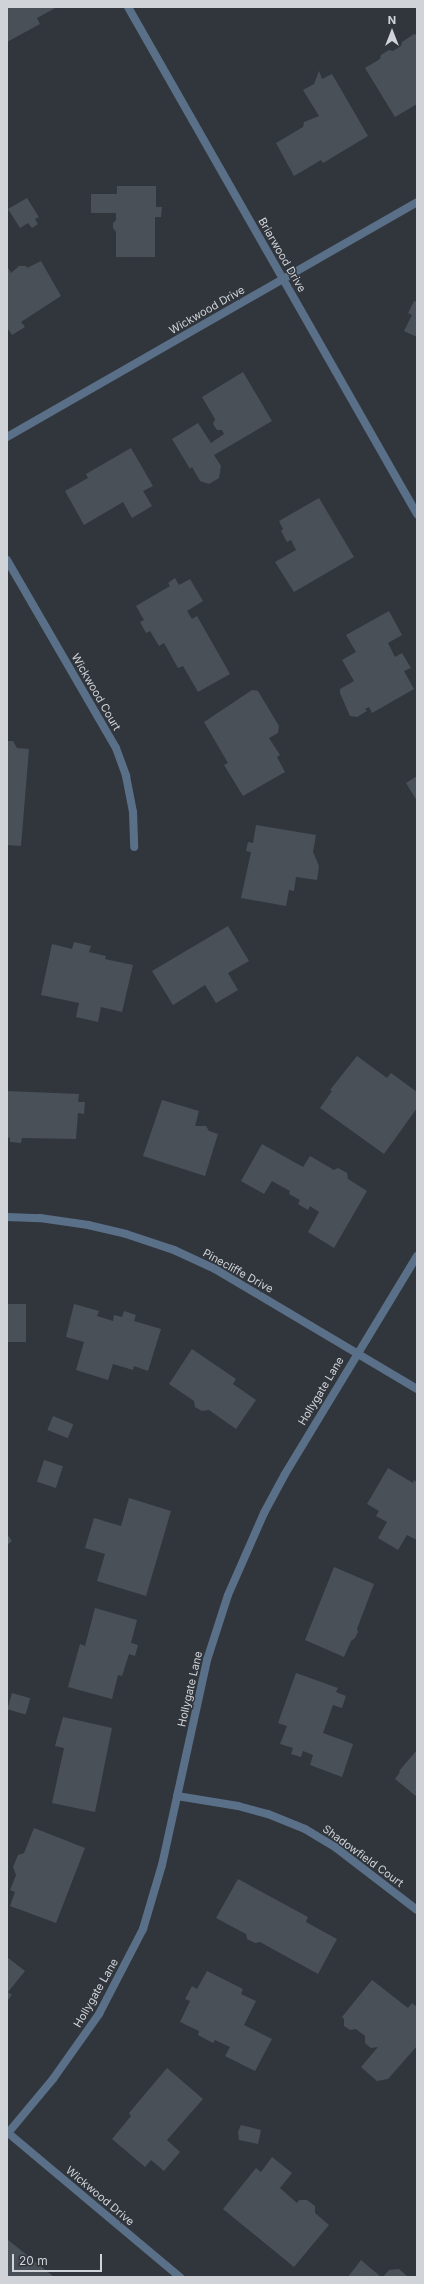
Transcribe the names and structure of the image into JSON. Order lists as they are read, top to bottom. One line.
{"streets":{"street":["Briarwood Drive","Wickwood Drive","Wickwood Court","Pinecliffe Drive","Hollygate Lane","Shadowfield Court"]},"crossings":[["Briarwood Drive","Wickwood Drive"],["Wickwood Drive","Hollygate Lane"],["Pinecliffe Drive","Hollygate Lane"],["Hollygate Lane","Shadowfield Court"]],"scale_bar":"20 m","north":"top"}
